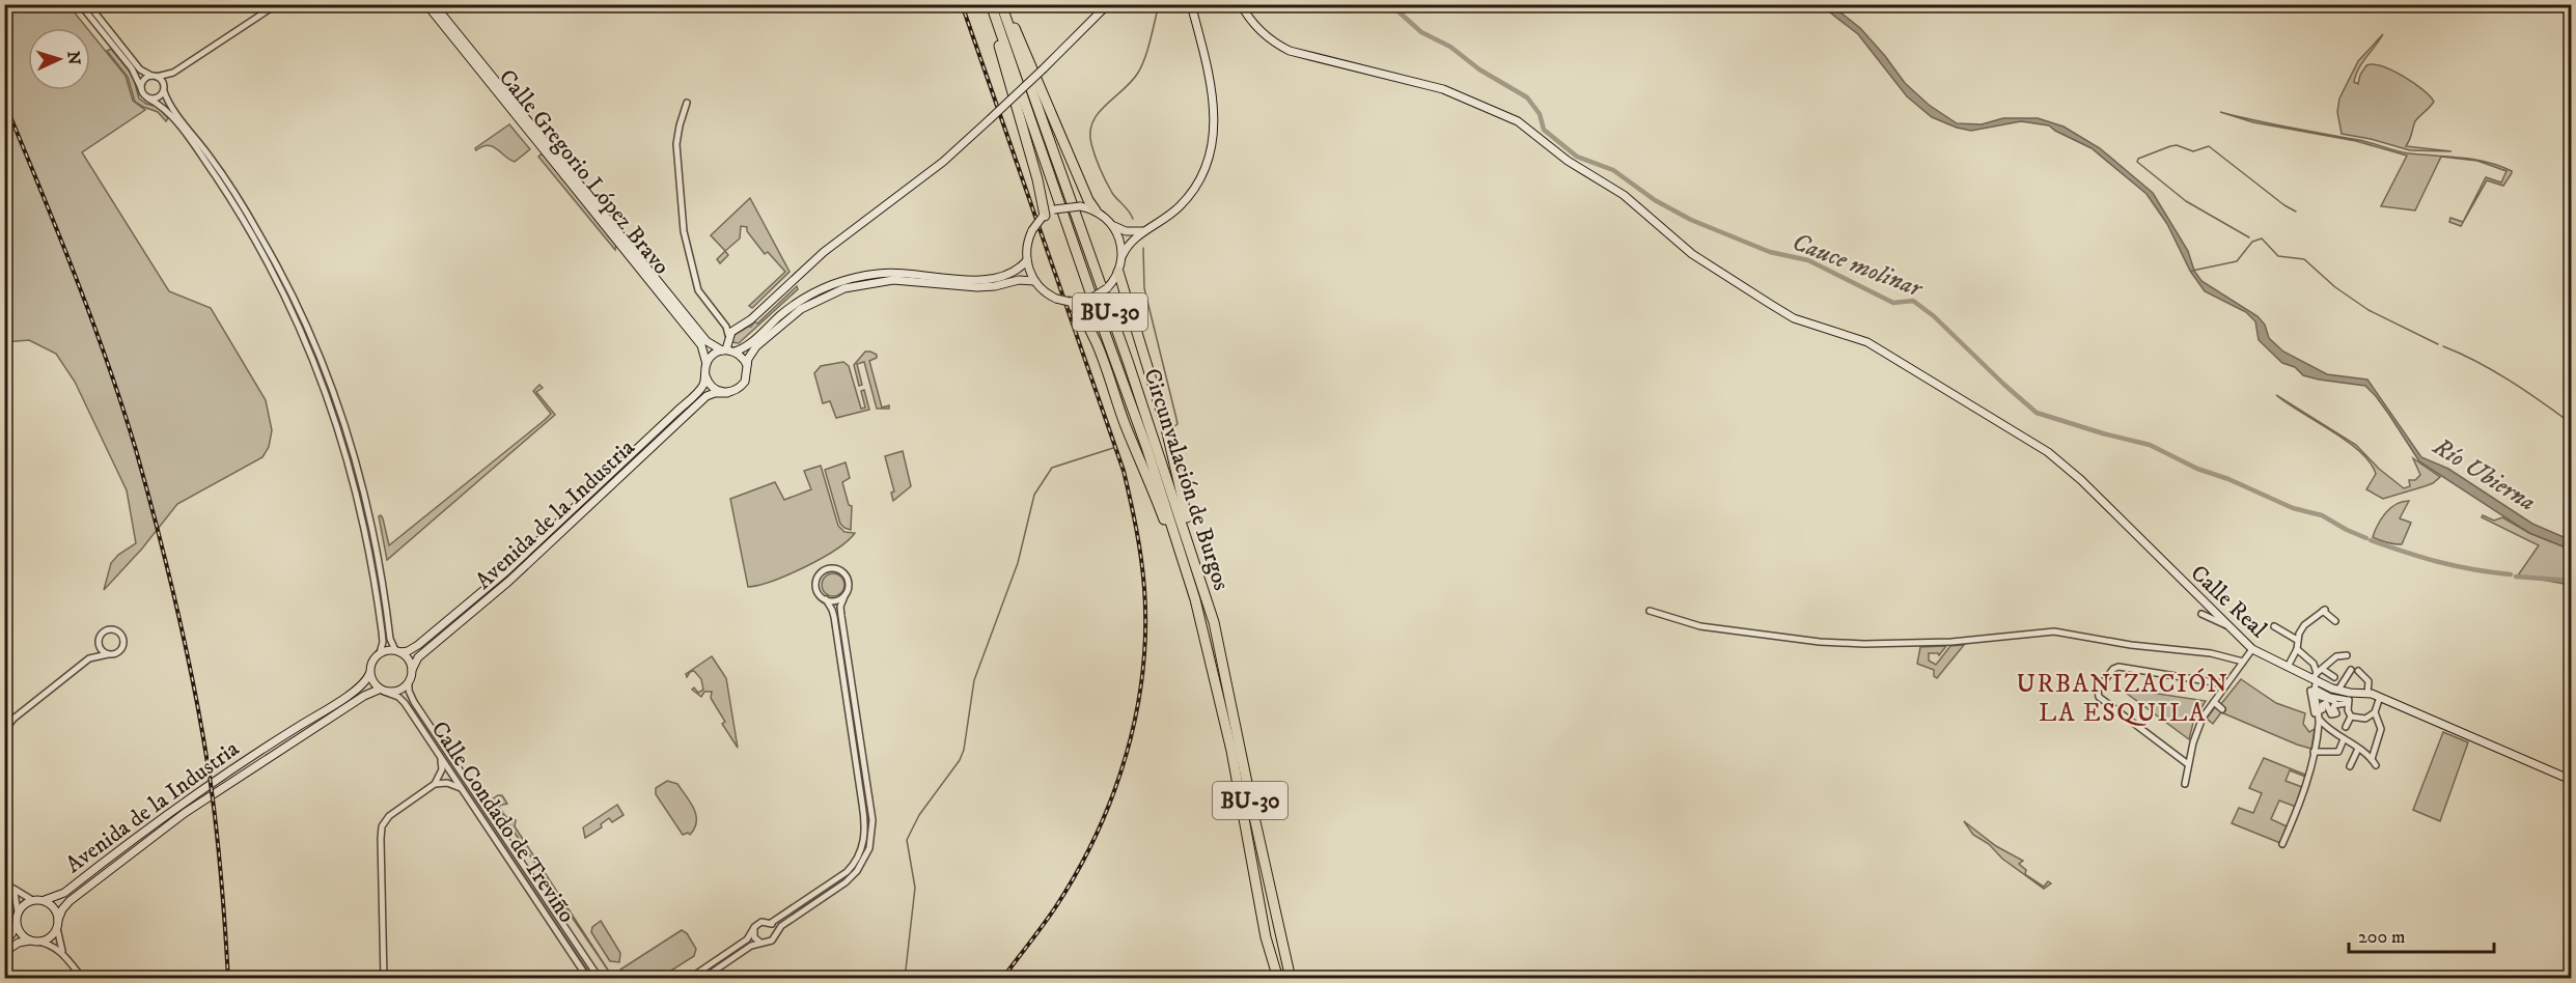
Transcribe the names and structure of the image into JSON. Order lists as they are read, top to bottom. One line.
{"streets":{"highway":["BU-30","Circunvalación de Burgos"],"main road":["Calle Gregorio López Bravo","Avenida de la Industria","Calle Real"],"street":["Calle Condado de Treviño"]},"crossings":[["Calle Gregorio López Bravo","Avenida de la Industria"],["Avenida de la Industria","Calle Condado de Treviño"]],"districts":["URBANIZACIÓN LA ESQUILA"],"water":["Cauce molinar","Río Ubierna"],"scale_bar":"200 m","north":"right"}
